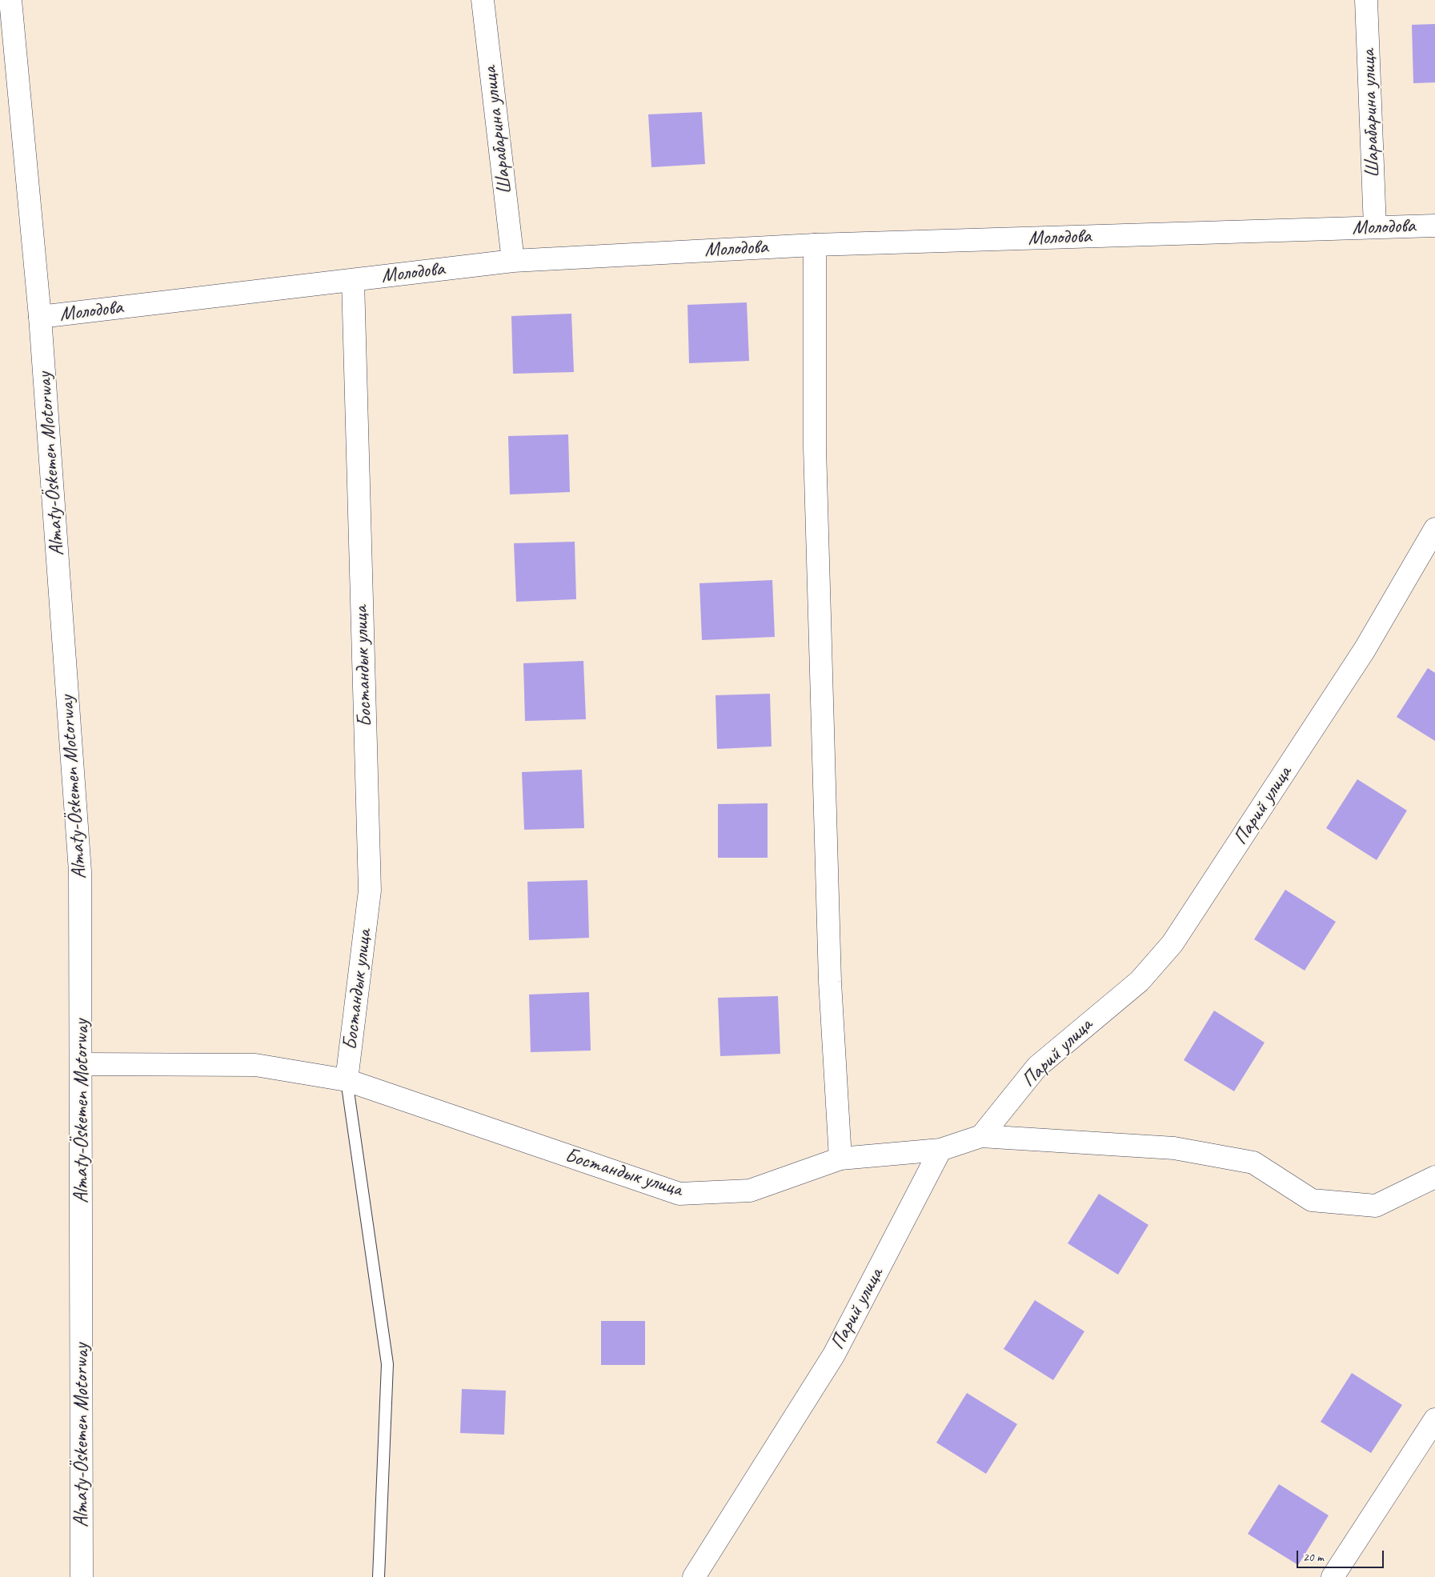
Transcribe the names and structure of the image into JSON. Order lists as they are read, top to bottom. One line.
{"streets":{"main road":["Шарабарина улица","Молодова","Almaty-Öskemen Motorway","Бостандык улица","Парий улица"]},"crossings":[["Шарабарина улица","Молодова"],["Молодова","Almaty-Öskemen Motorway"],["Молодова","Бостандык улица"],["Бостандык улица","Парий улица"]],"scale_bar":"20 m"}
